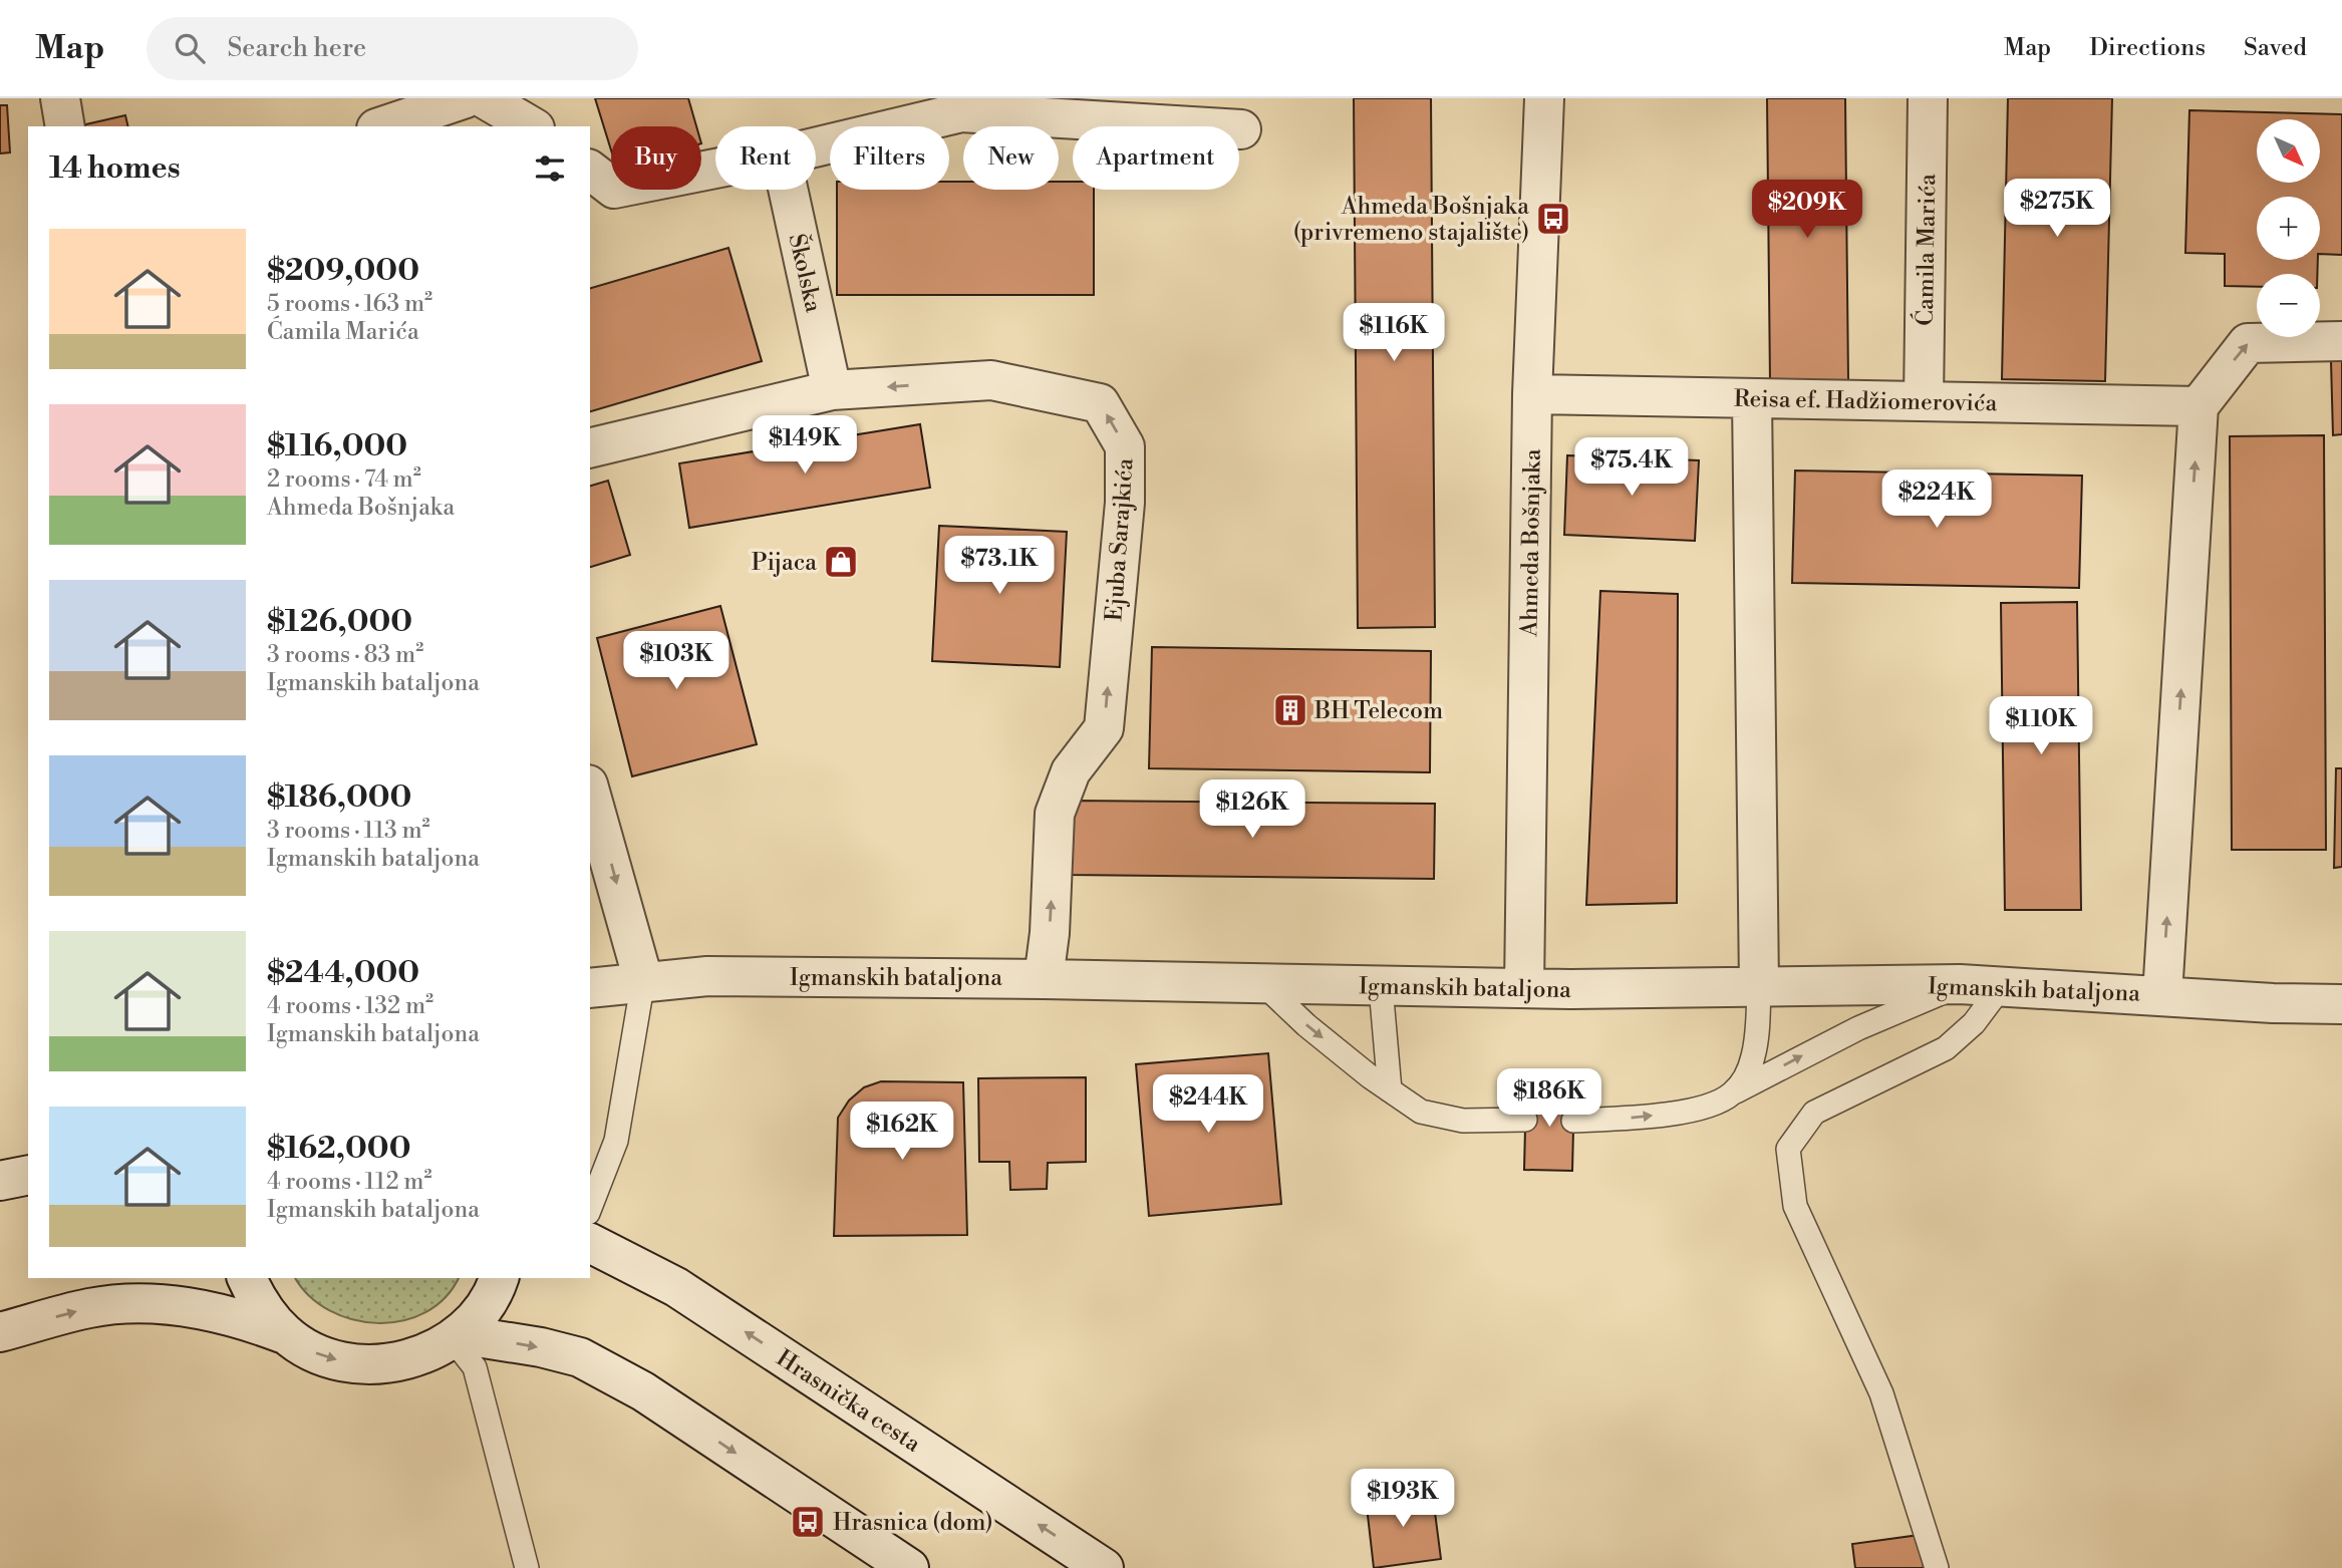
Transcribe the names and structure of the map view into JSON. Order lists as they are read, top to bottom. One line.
{"streets":{"street":["Ćamila Marića","Školska","Reisa ef. Hadžiomerovića","Ejuba Sarajkića","Ahmeda Bošnjaka","Igmanskih bataljona","Hrasnička cesta"]},"crossings":[["Ćamila Marića","Reisa ef. Hadžiomerovića"],["Školska","Ejuba Sarajkića"],["Reisa ef. Hadžiomerovića","Ahmeda Bošnjaka"],["Ejuba Sarajkića","Igmanskih bataljona"],["Ahmeda Bošnjaka","Igmanskih bataljona"]],"places":{"bus stop":["Ahmeda Bošnjaka (privremeno stajalište)","Hrasnica (dom)"],"shop":["Pijaca"],"building":["BH Telecom"]},"north":"bottom right","page":{"header":"Map","search":"Search here","nav":["Map","Directions","Saved"],"map_buttons":["+","−"],"chip":["Buy","Rent","Filters","New","Apartment"],"heading":"14 homes","price":["$275K","$209K","$116K","$149K","$75.4K","$224K","$73.1K","$103K","$110K","$126K","$186K","$244K","$162K","$193K"],"list":[{"name":"$209,000","note":"5 rooms · 163 m² · Ćamila Marića"},{"name":"$116,000","note":"2 rooms · 74 m² · Ahmeda Bošnjaka"},{"name":"$126,000","note":"3 rooms · 83 m² · Igmanskih bataljona"},{"name":"$186,000","note":"3 rooms · 113 m² · Igmanskih bataljona"},{"name":"$244,000","note":"4 rooms · 132 m² · Igmanskih bataljona"},{"name":"$162,000","note":"4 rooms · 112 m² · Igmanskih bataljona"}]}}
